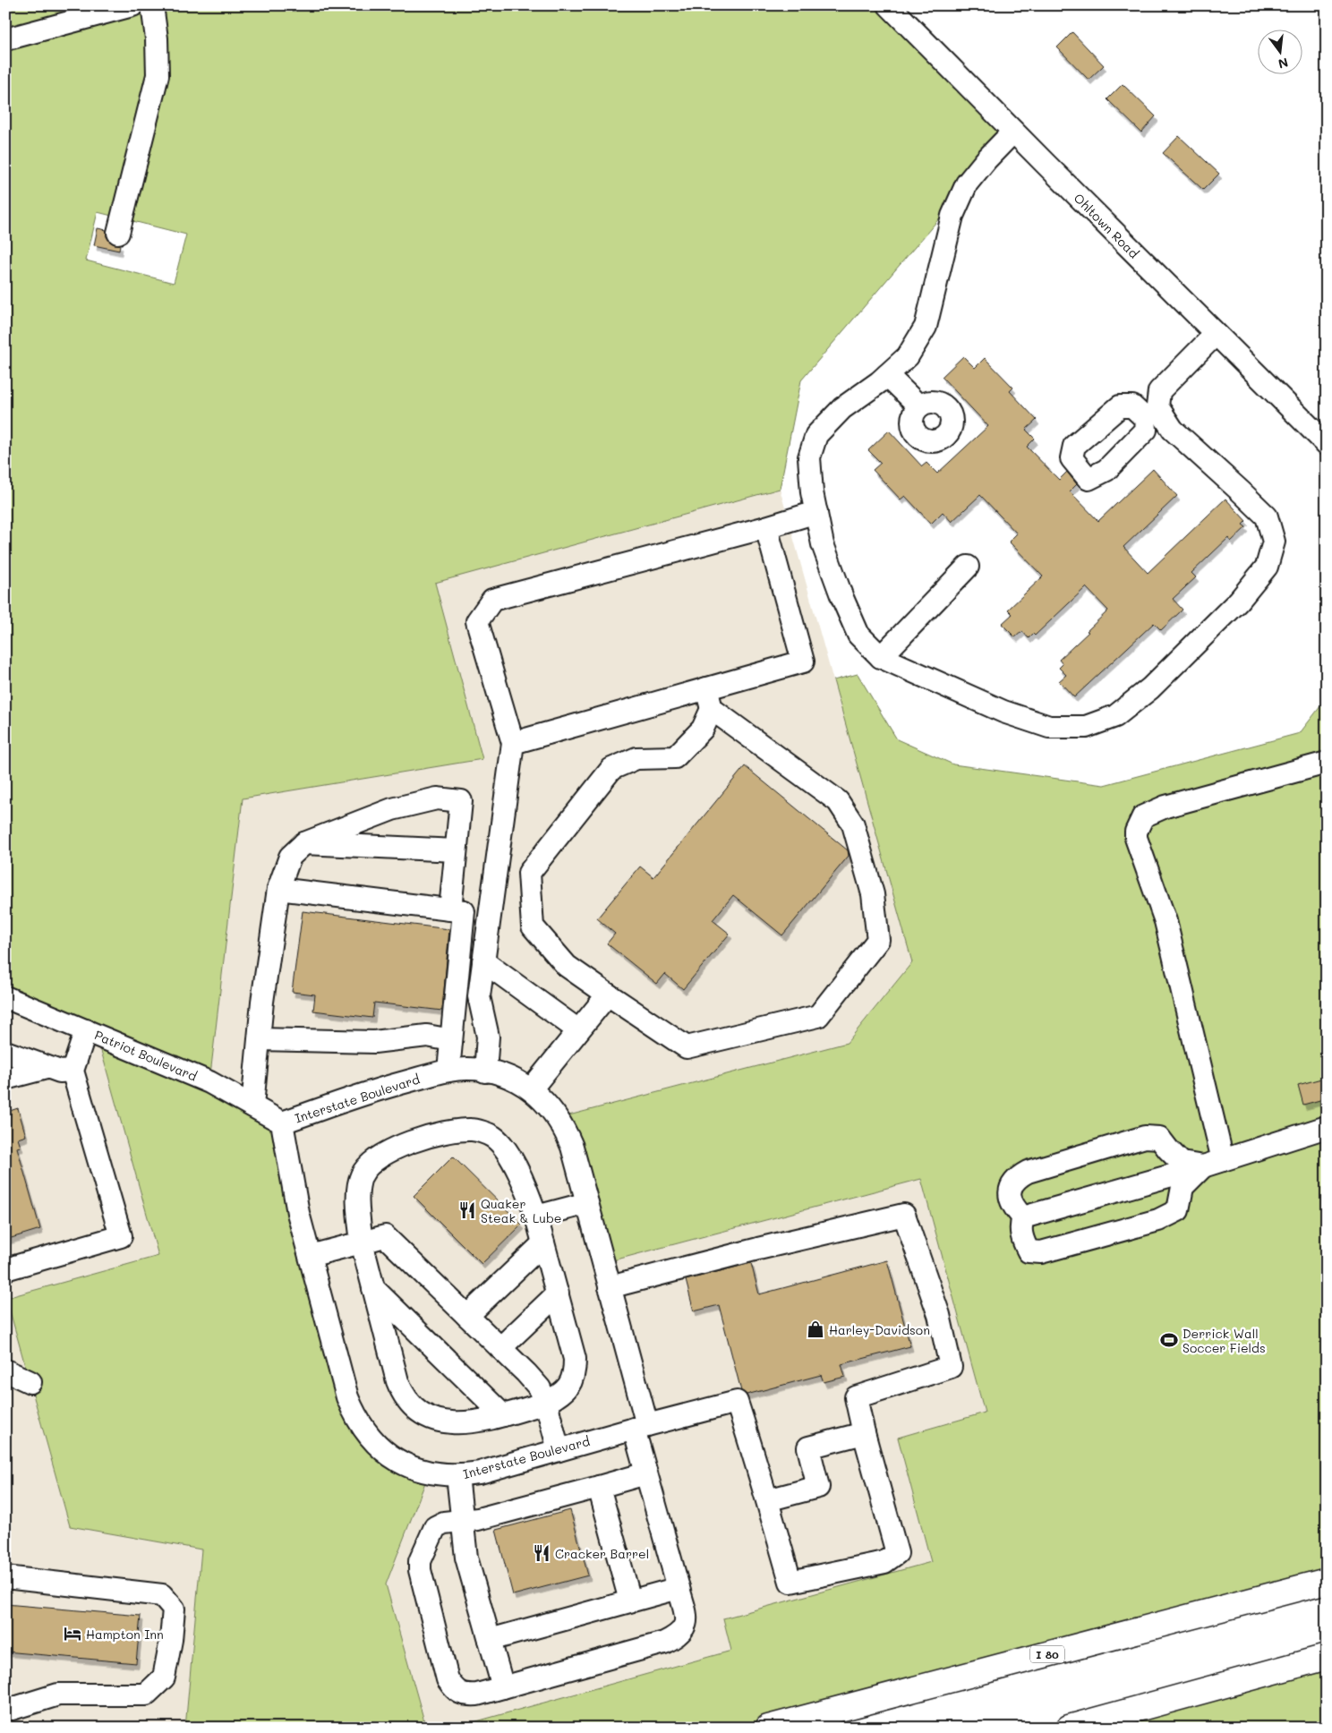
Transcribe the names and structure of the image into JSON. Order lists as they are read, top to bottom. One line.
{"streets":{"highway":["I 80"],"street":["Ohltown Road","Patriot Boulevard","Interstate Boulevard"]},"crossings":[["Patriot Boulevard","Interstate Boulevard"]],"places":{"restaurant":["Quaker Steak & Lube","Cracker Barrel"],"shop":["Harley-Davidson"],"sports":["Derrick Wall Soccer Fields"],"hotel":["Hampton Inn"]},"north":"bottom"}
